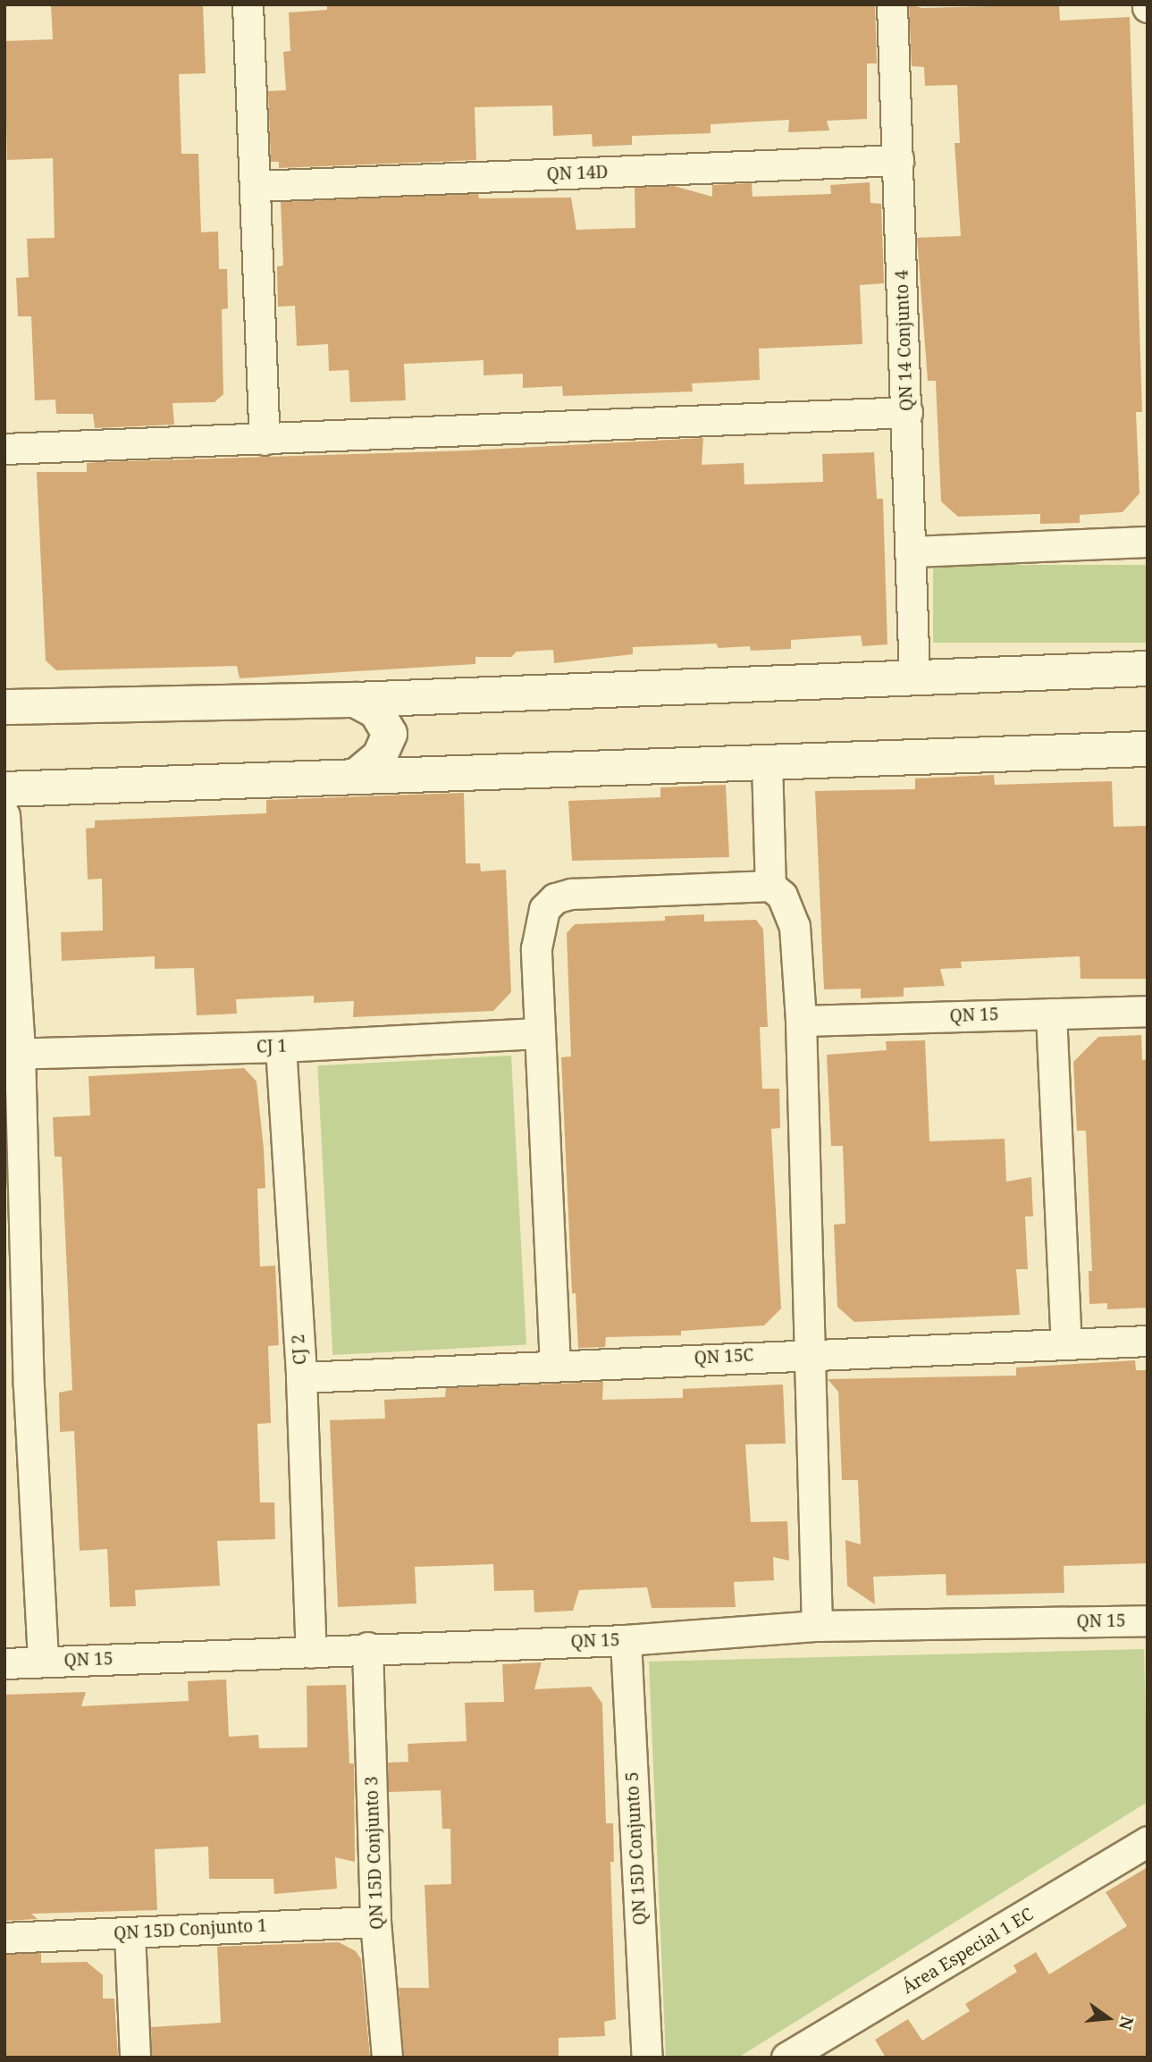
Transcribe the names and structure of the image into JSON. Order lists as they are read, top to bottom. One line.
{"streets":{"street":["QN 14D","QN 14 Conjunto 4","QN 15","CJ 1","CJ 2","QN 15C","QN 15D Conjunto 5","QN 15D Conjunto 3","QN 15D Conjunto 1","Área Especial 1 EC"]},"crossings":[["QN 14D","QN 14 Conjunto 4"],["QN 15","CJ 2"],["QN 15","QN 15D Conjunto 5"],["QN 15","QN 15D Conjunto 3"],["CJ 1","CJ 2"],["CJ 2","QN 15C"],["QN 15D Conjunto 3","QN 15D Conjunto 1"]],"north":"right"}
